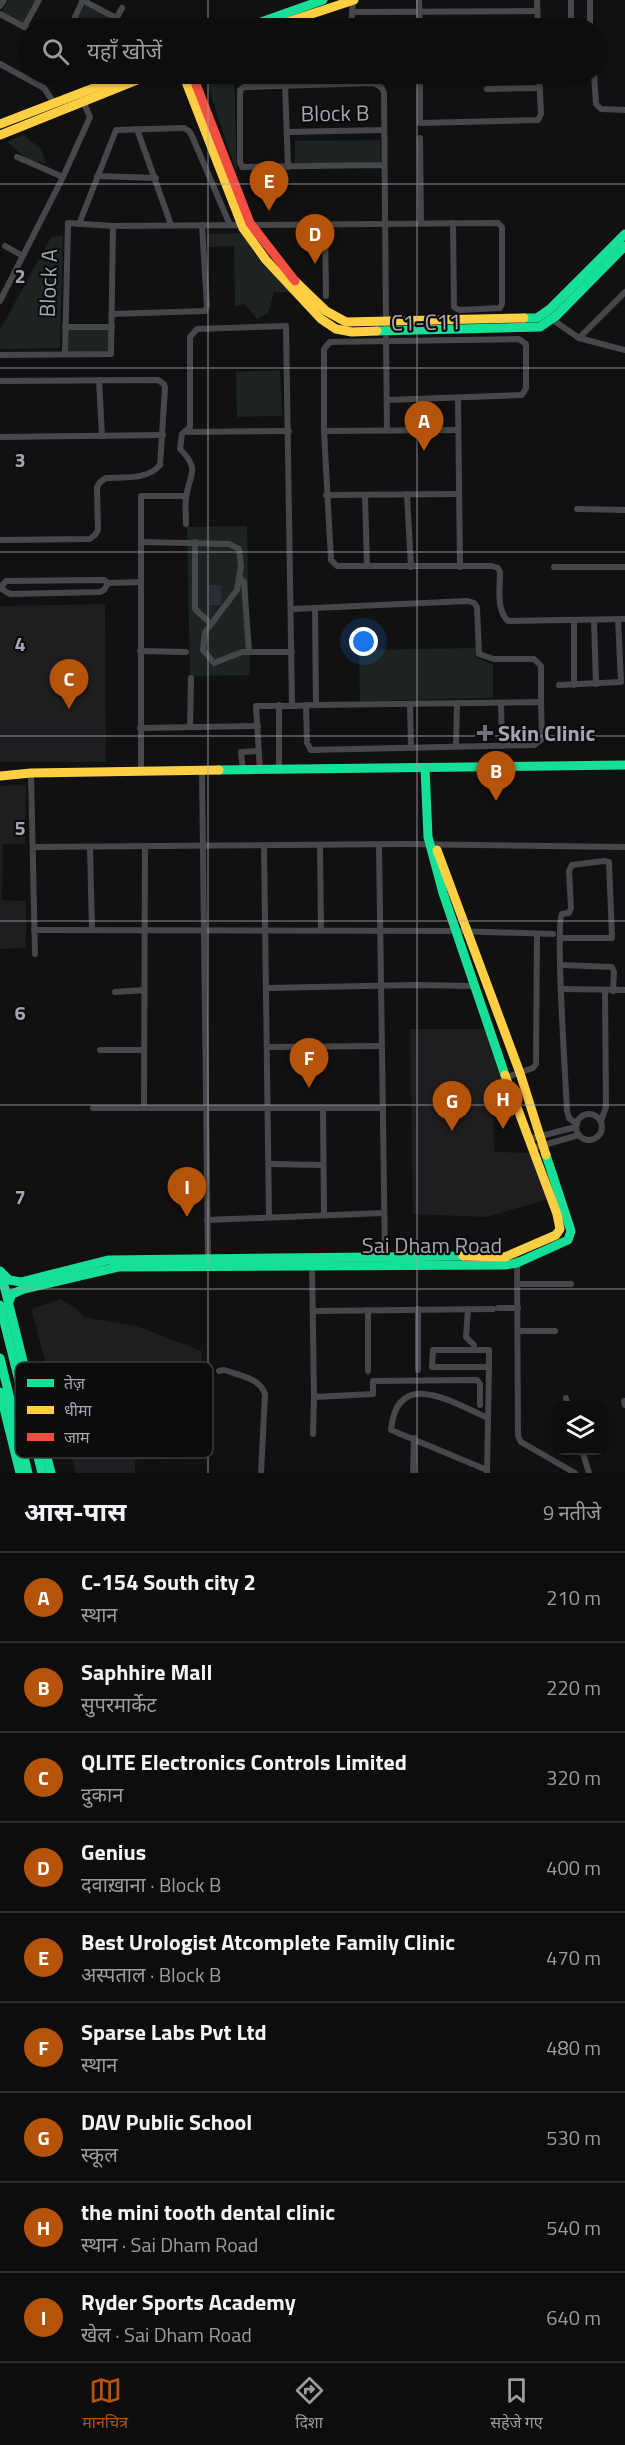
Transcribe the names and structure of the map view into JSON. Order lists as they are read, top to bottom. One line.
{"streets":{"main road":["Sai Dham Road"],"street":["Block B","Block A","C1-C11"]},"crossings":[["Block B","C1-C11"]],"places":{"health":["Skin Clinic"]},"legend":["तेज़","धीमा","जाम"],"page":{"search":"यहाँ खोजें","pins":["E","D","A","C","B","F","H","G","I"],"heading":["आस-पास","9 नतीजे"],"list":[{"mark":"A","name":"C-154 South city 2","note":"स्थान","value":"210 m"},{"mark":"B","name":"Saphhire Mall","note":"सुपरमार्केट","value":"220 m"},{"mark":"C","name":"QLITE Electronics Controls Limited","note":"दुकान","value":"320 m"},{"mark":"D","name":"Genius","note":"दवाख़ाना · Block B","value":"400 m"},{"mark":"E","name":"Best Urologist Atcomplete Family Clinic","note":"अस्पताल · Block B","value":"470 m"},{"mark":"F","name":"Sparse Labs Pvt Ltd","note":"स्थान","value":"480 m"},{"mark":"G","name":"DAV Public School","note":"स्कूल","value":"530 m"},{"mark":"H","name":"the mini tooth dental clinic","note":"स्थान · Sai Dham Road","value":"540 m"},{"mark":"I","name":"Ryder Sports Academy","note":"खेल · Sai Dham Road","value":"640 m"}],"nav":["मानचित्र","दिशा","सहेजे गए"]},"grid":{"rows":["2","3","4","5","6","7"]}}
